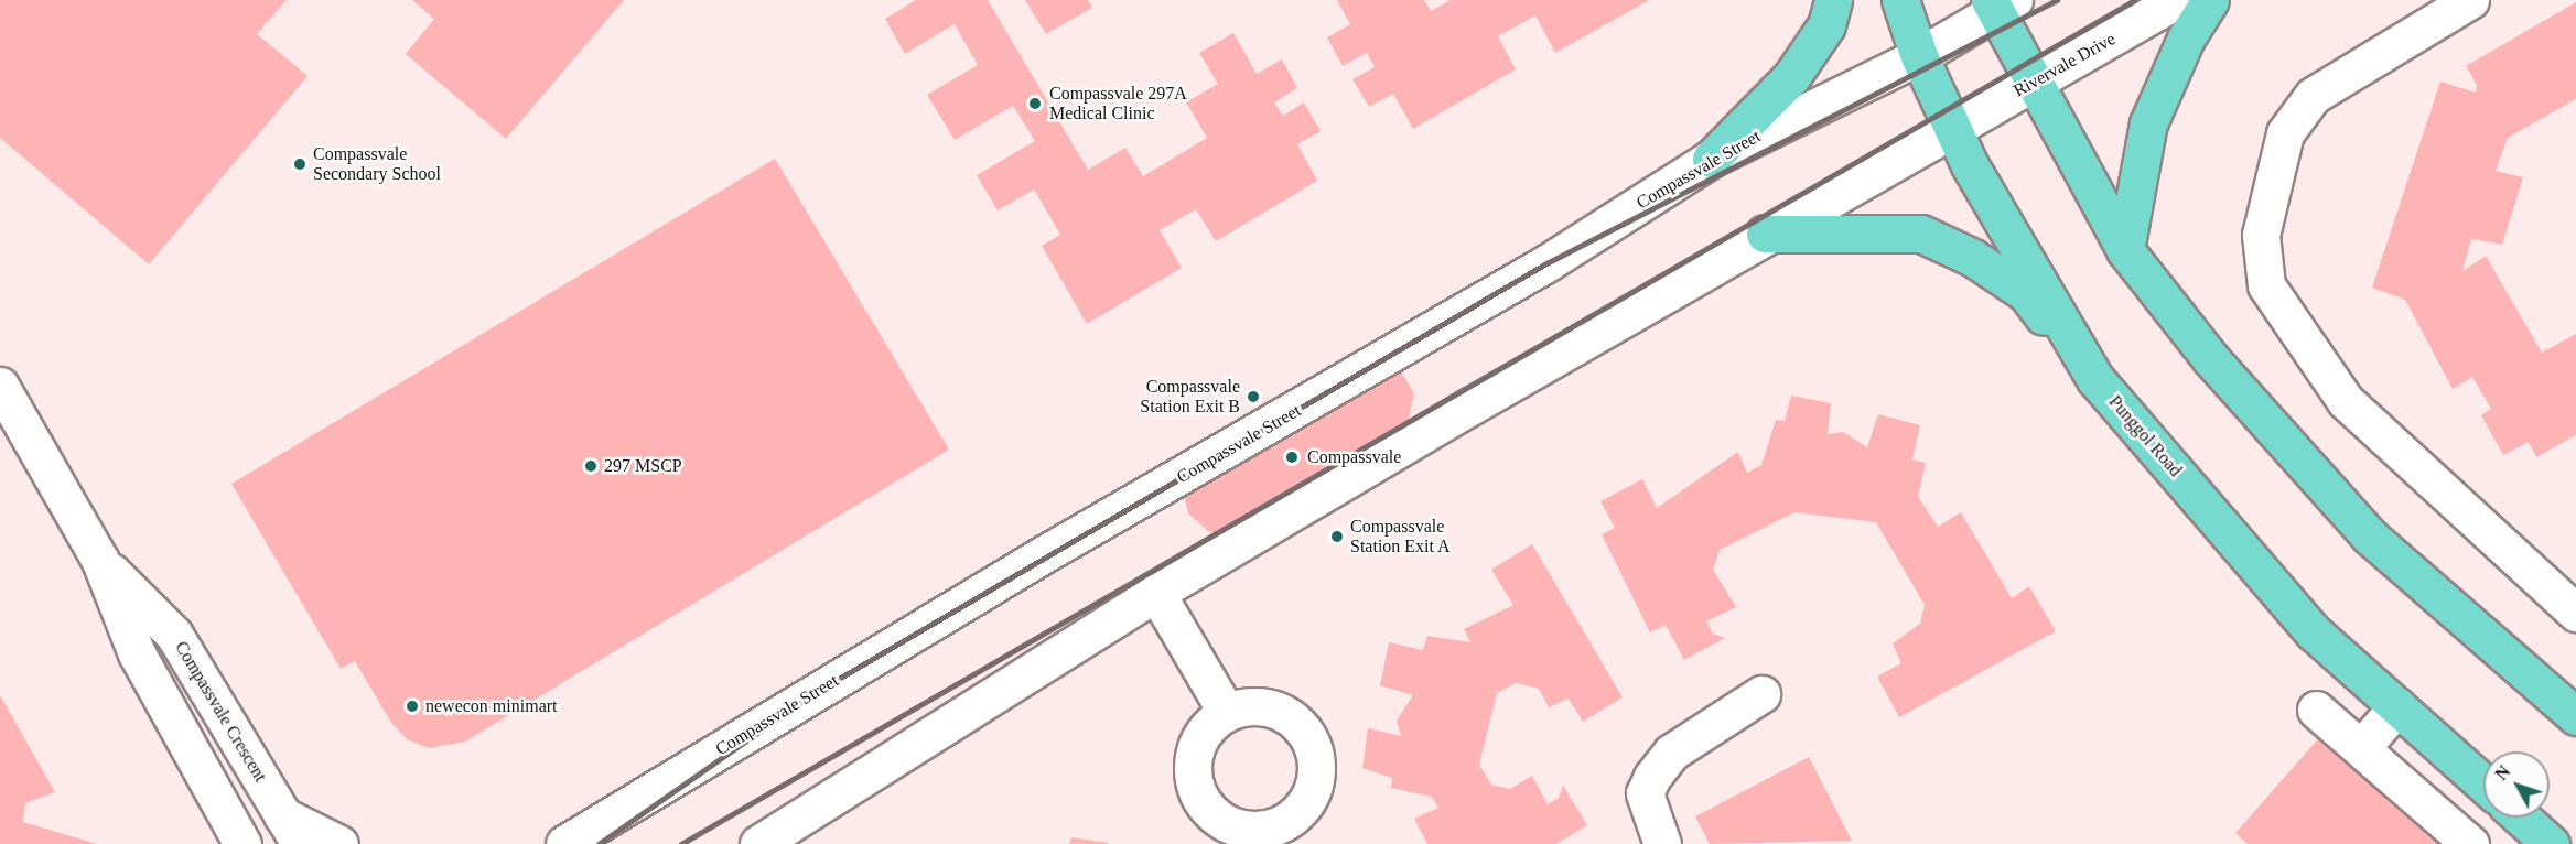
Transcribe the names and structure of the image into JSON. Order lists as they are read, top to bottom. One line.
{"streets":{"main road":["Punggol Road"],"street":["Rivervale Drive","Compassvale Street","Compassvale Crescent"]},"crossings":[["Rivervale Drive","Punggol Road"],["Compassvale Street","Punggol Road"]],"places":["Compassvale 297A Medical Clinic","Compassvale Secondary School","Compassvale Station Exit B","Compassvale","297 MSCP","Compassvale Station Exit A","newecon minimart"],"north":"top left"}
